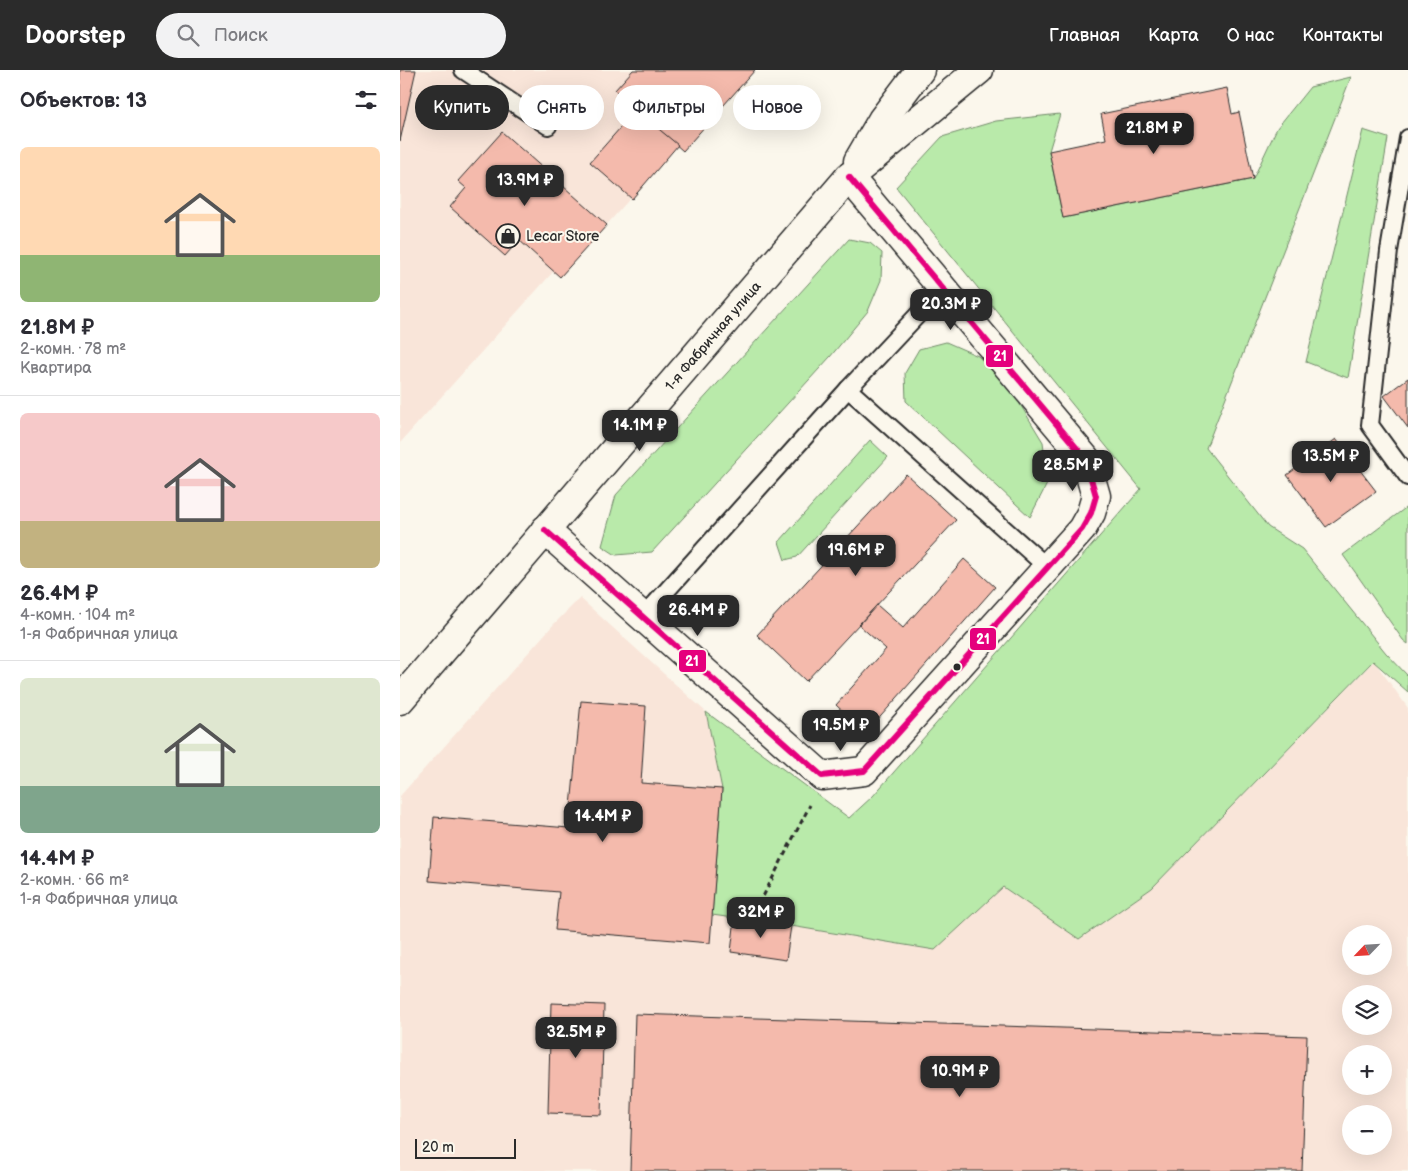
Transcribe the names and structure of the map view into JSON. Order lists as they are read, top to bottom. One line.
{"streets":{"street":["1-я Фабричная улица"]},"places":{"shop":["Lecar Store"]},"lines":["transit line 21"],"scale_bar":"20 m","north":"bottom left","page":{"header":"Doorstep","search":"Поиск","nav":["Главная","Карта","О нас","Контакты"],"heading":"Объектов: 13","chip":["Купить","Снять","Фильтры","Новое"],"price":["21.8M ₽","13.9M ₽","20.3M ₽","14.1M ₽","13.5M ₽","28.5M ₽","19.6M ₽","26.4M ₽","19.5M ₽","14.4M ₽","32M ₽","32.5M ₽","10.9M ₽"],"list":[{"name":"21.8M ₽","note":"2-комн. · 78 m² · Квартира"},{"name":"26.4M ₽","note":"4-комн. · 104 m² · 1-я Фабричная улица"},{"name":"14.4M ₽","note":"2-комн. · 66 m² · 1-я Фабричная улица"}],"map_buttons":["+","−"],"scale":"20 m"}}
